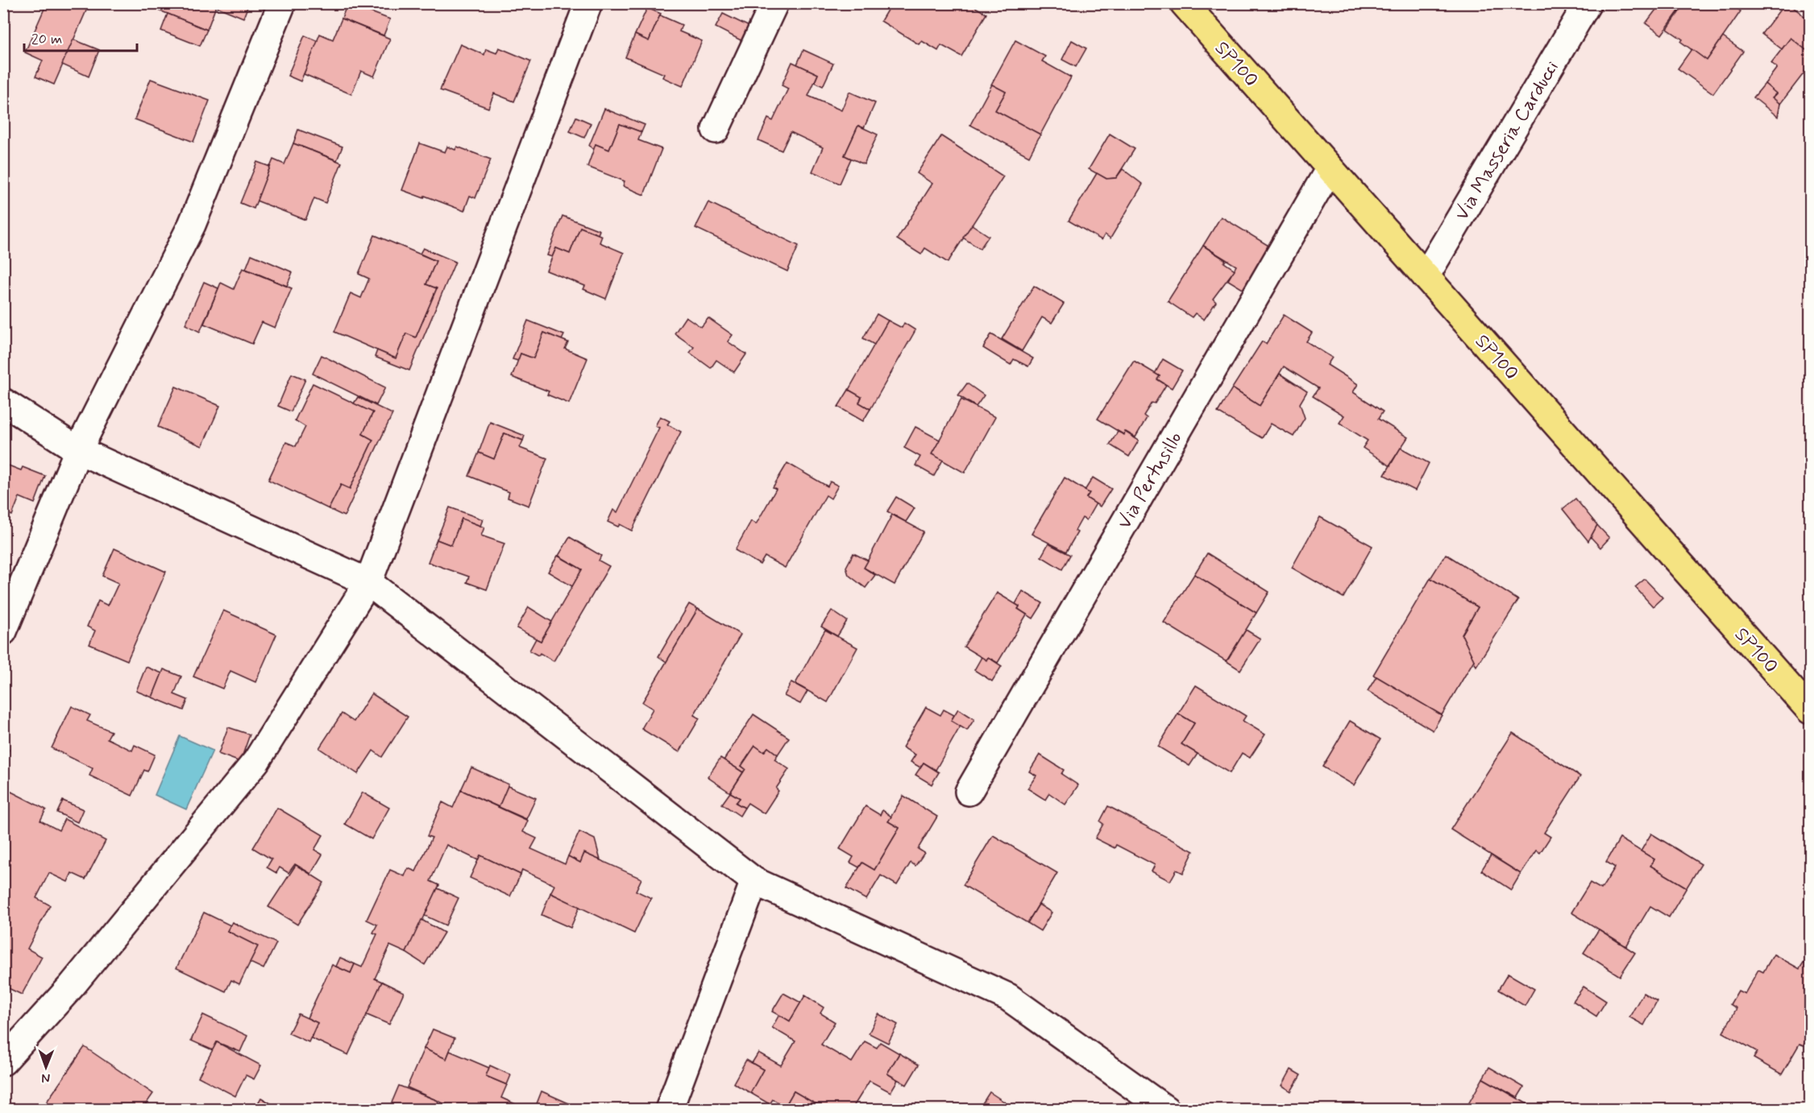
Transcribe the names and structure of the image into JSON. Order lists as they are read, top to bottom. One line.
{"streets":{"main road":["SP100"],"street":["Via Masseria Carducci","Via Pertusillo"]},"crossings":[["SP100","Via Masseria Carducci"],["SP100","Via Pertusillo"]],"scale_bar":"20 m","north":"bottom"}
